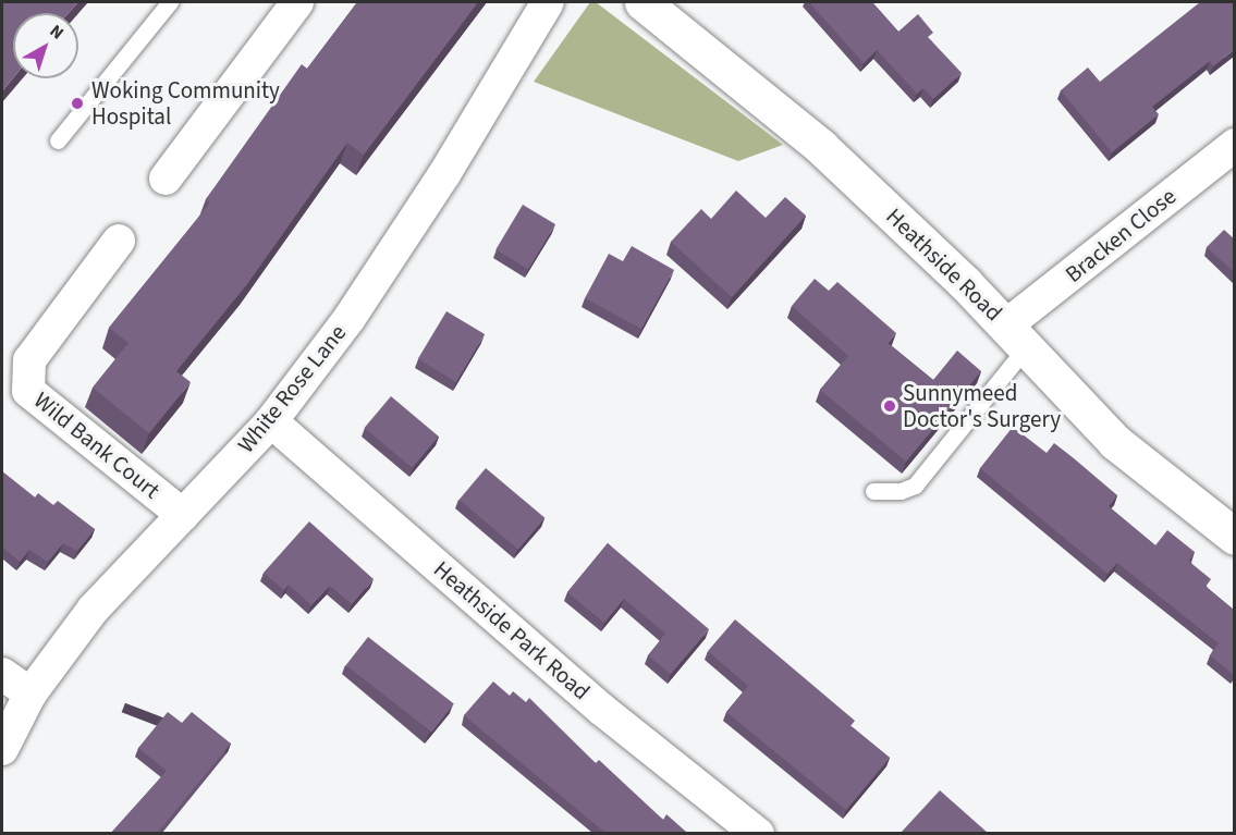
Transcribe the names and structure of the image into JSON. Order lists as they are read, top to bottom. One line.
{"streets":{"street":["Bracken Close","Heathside Road","White Rose Lane","Wild Bank Court","Heathside Park Road"]},"crossings":[["Bracken Close","Heathside Road"],["White Rose Lane","Wild Bank Court"],["White Rose Lane","Heathside Park Road"]],"places":["Woking Community Hospital","Sunnymeed Doctor's Surgery"],"north":"top right"}
